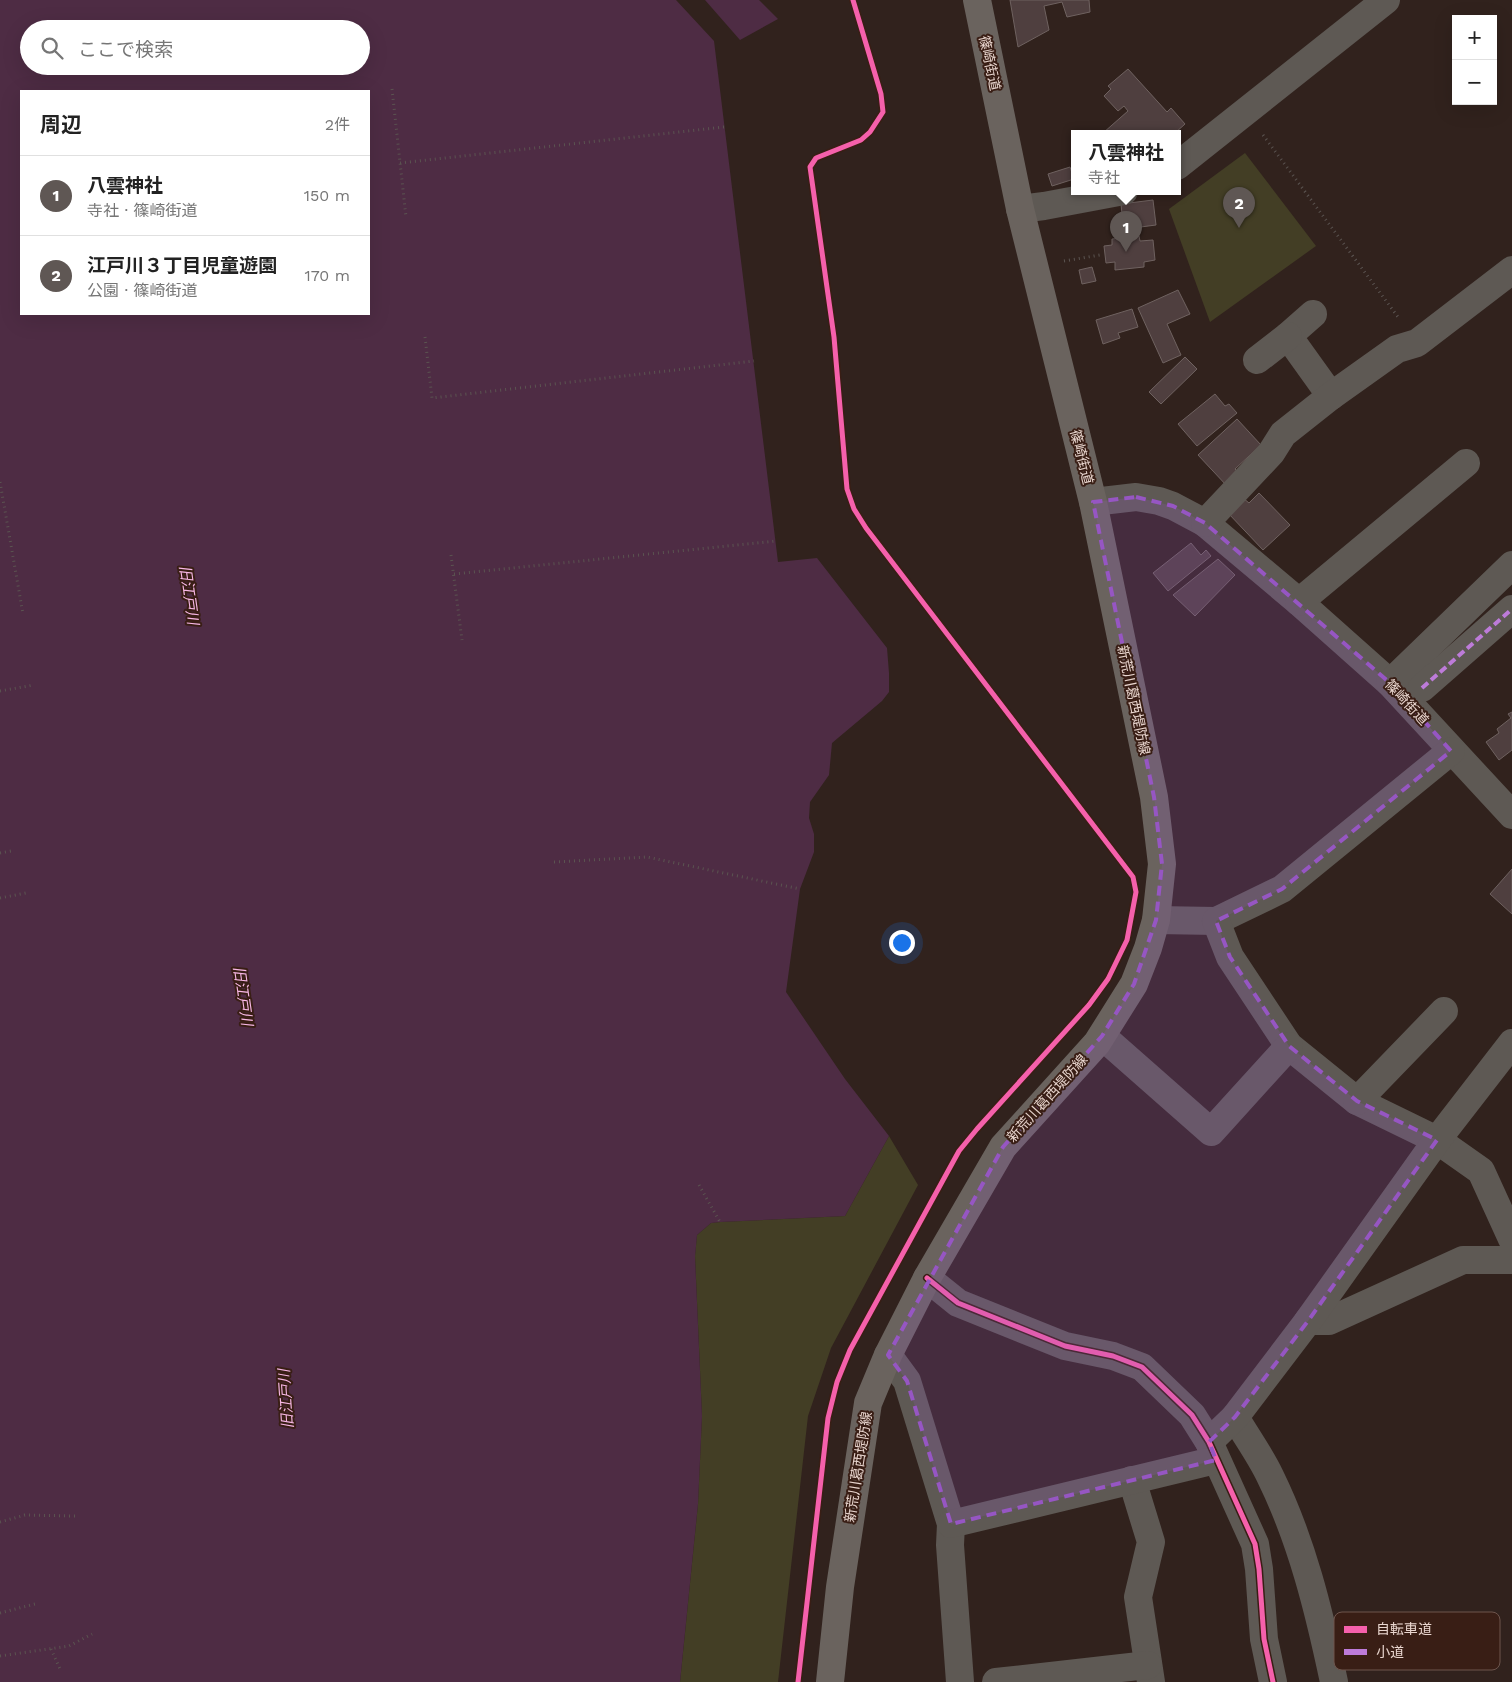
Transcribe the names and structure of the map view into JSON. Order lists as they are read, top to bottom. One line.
{"streets":{"main road":["篠崎街道","新荒川葛西堤防線"]},"crossings":[["篠崎街道","新荒川葛西堤防線"]],"water":["旧江戸川"],"legend":["自転車道","小道"],"page":{"map_buttons":["+","−"],"search":"ここで検索","heading":["周辺","2件"],"popup":["八雲神社","寺社"],"list":[{"mark":"1","name":"八雲神社","note":"寺社 · 篠崎街道","value":"150 m"},{"mark":"2","name":"江戸川３丁目児童遊園","note":"公園 · 篠崎街道","value":"170 m"}],"pins":["2","1"]}}
